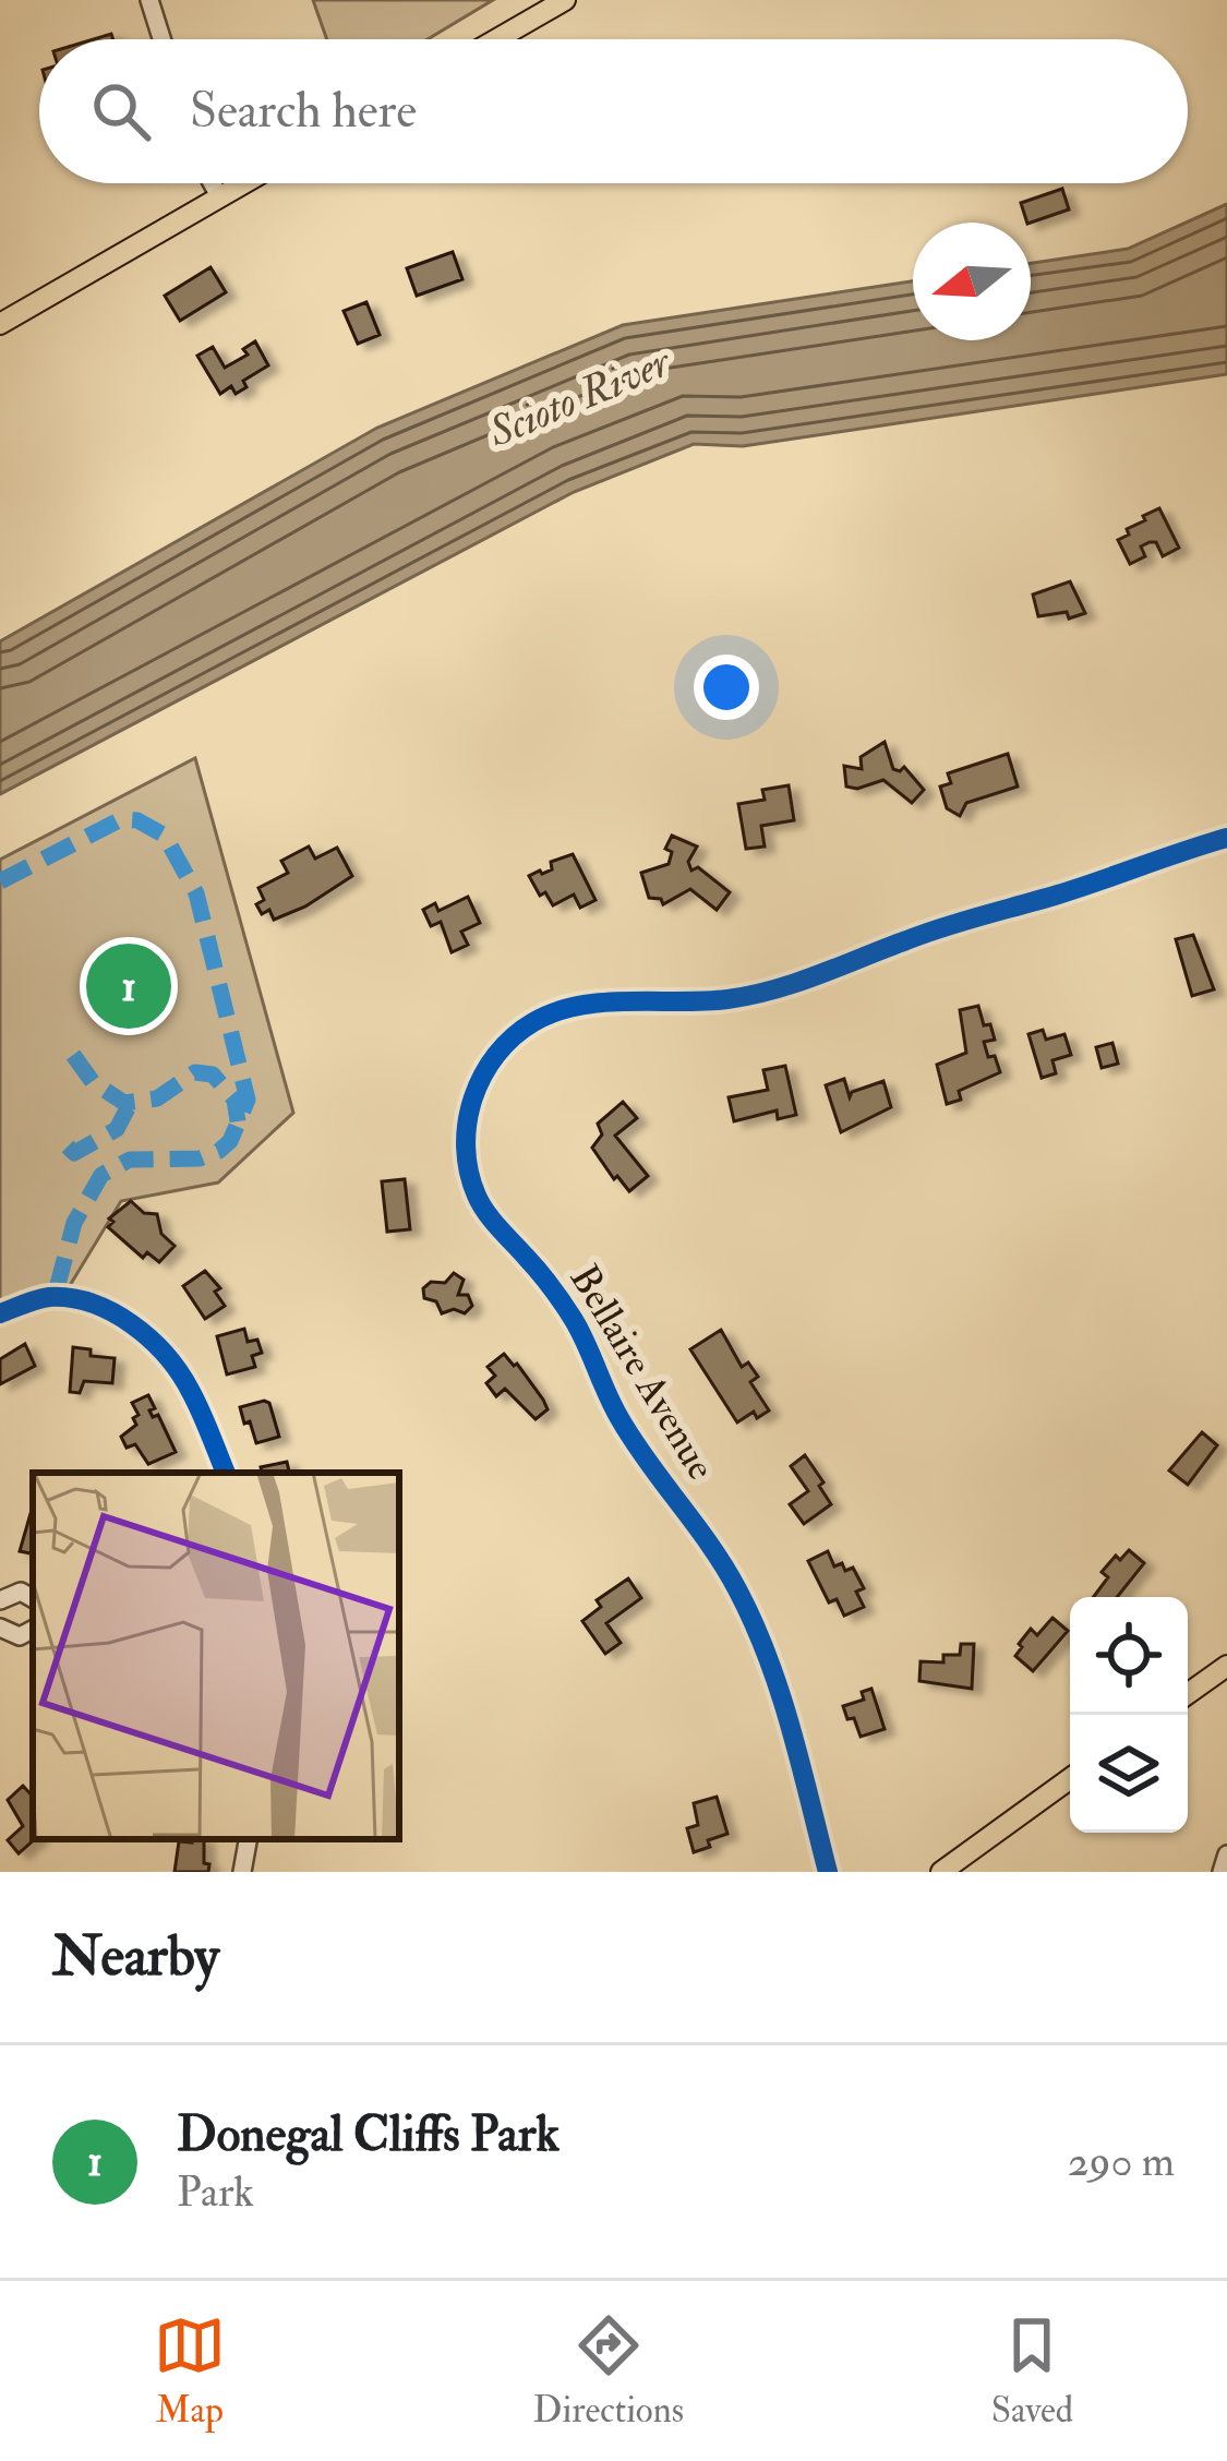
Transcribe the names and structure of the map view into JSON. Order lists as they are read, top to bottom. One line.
{"streets":{"street":["Bellaire Avenue"]},"water":["Scioto River"],"north":"left","page":{"search":"Search here","pins":"1","heading":"Nearby","list":[{"mark":"1","name":"Donegal Cliffs Park","note":"Park","value":"290 m"}],"nav":["Map","Directions","Saved"]}}
